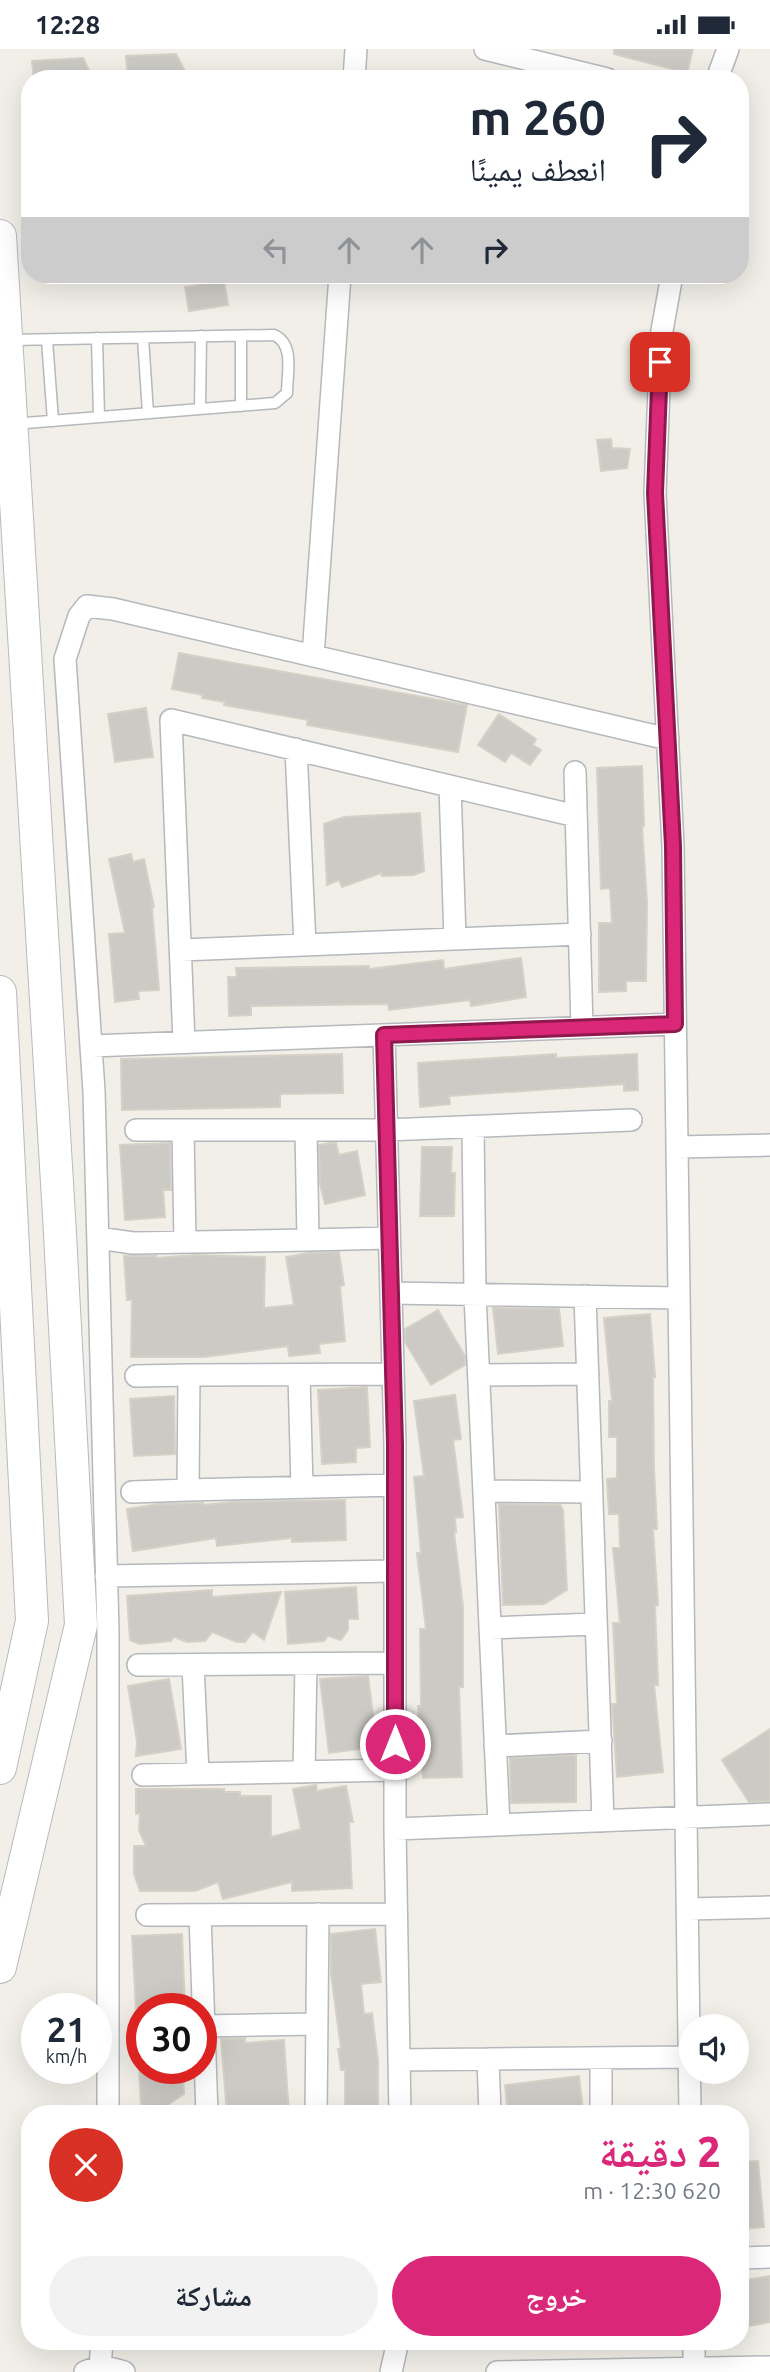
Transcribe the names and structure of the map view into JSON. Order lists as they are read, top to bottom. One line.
{"page":{"status":"12:28","turn":["260 m","انعطف يمينًا"],"speed":"21 km/h","limit":"30","heading":["2 دقيقة","620 m · 12:30"],"buttons":["خروج","مشاركة"]}}
